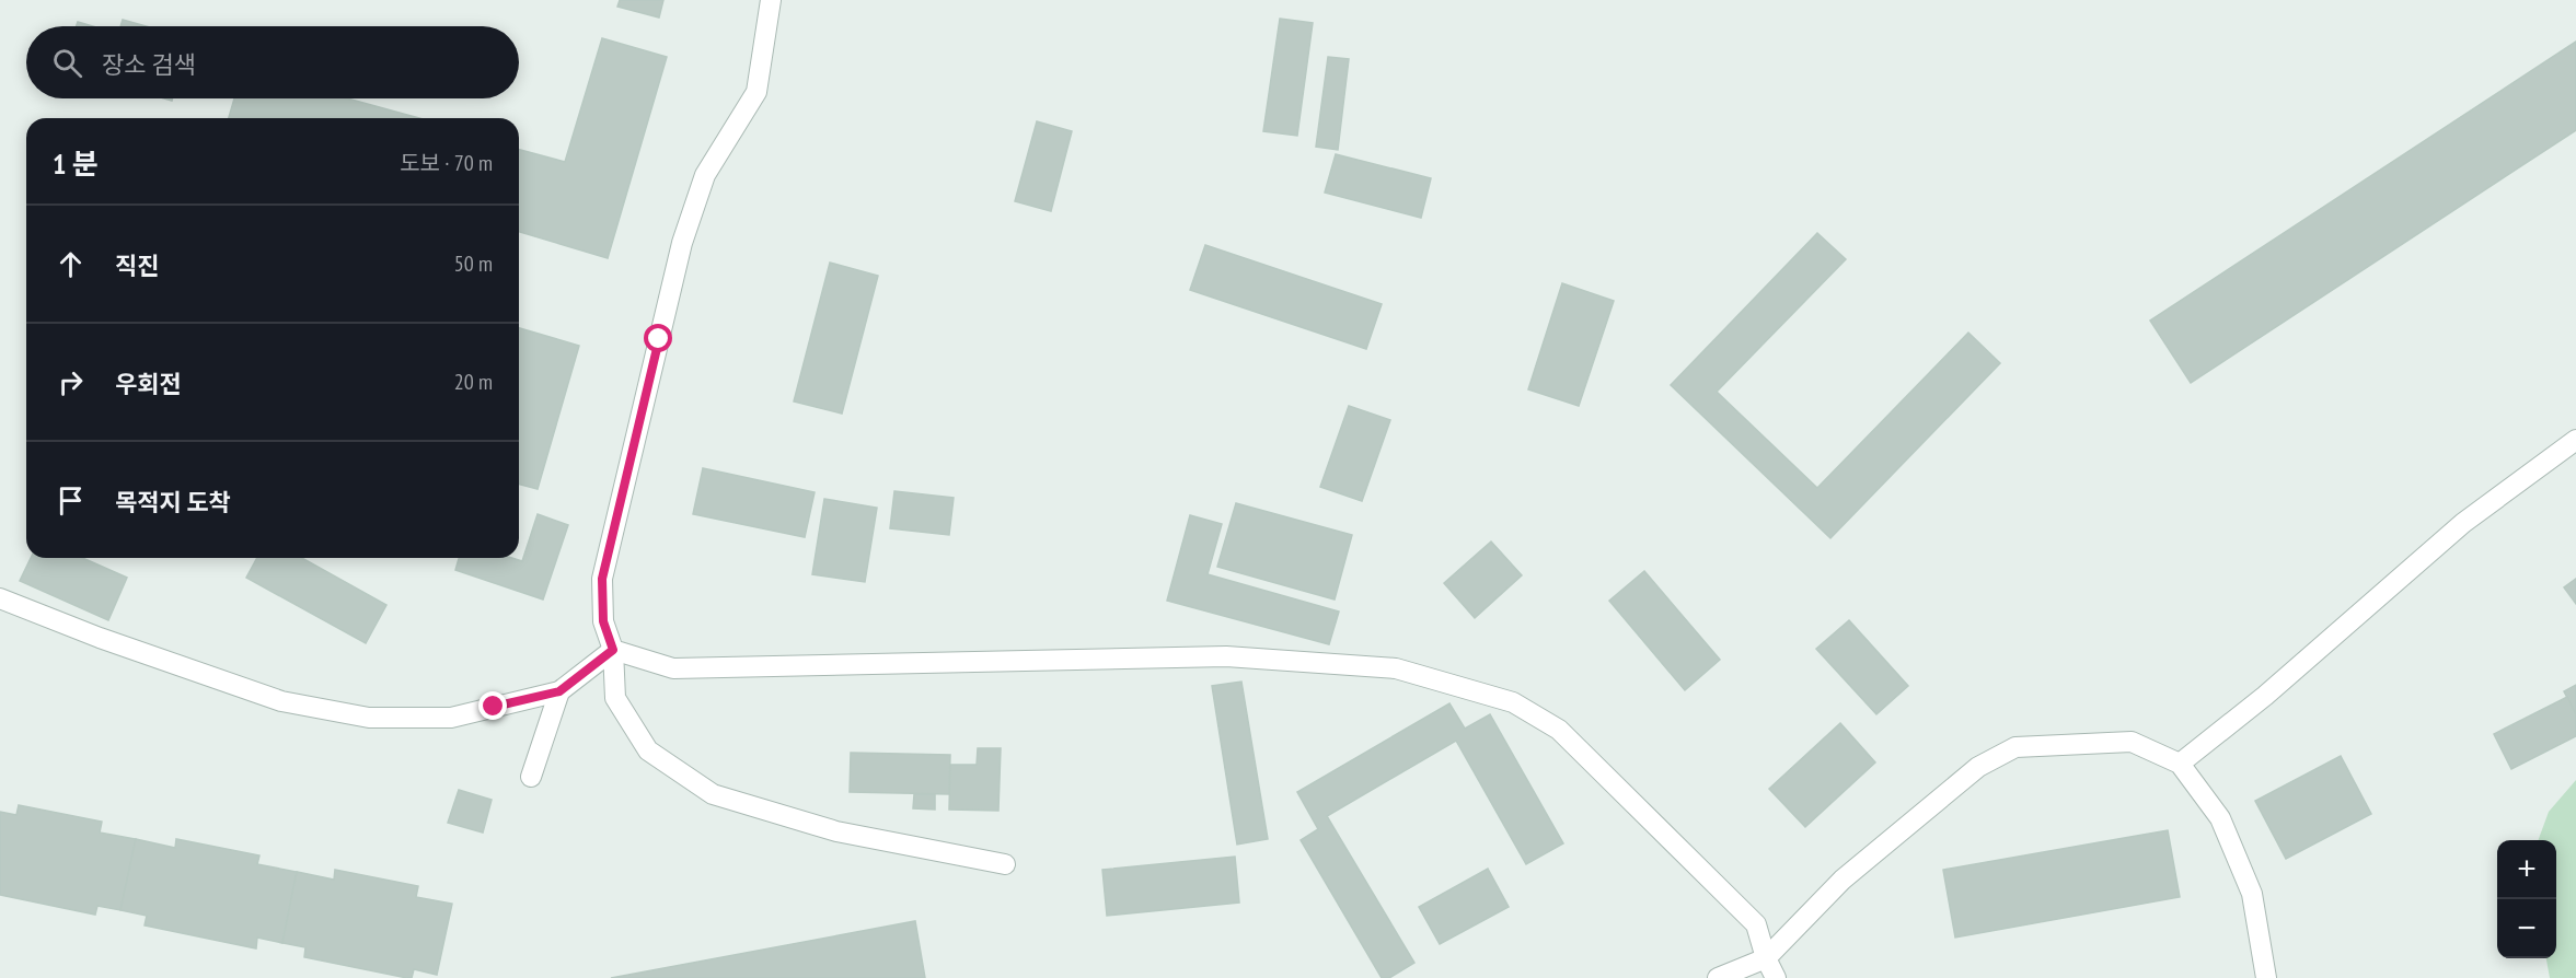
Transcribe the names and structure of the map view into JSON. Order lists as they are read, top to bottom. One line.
{"page":{"search":"장소 검색","heading":["1 분","도보 · 70 m"],"list":[["직진","50 m"],["우회전","20 m"],"목적지 도착"],"map_buttons":["+","−"]}}
